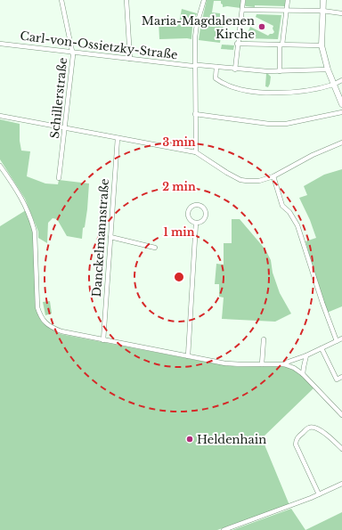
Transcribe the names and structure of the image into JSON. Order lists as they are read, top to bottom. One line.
{"streets":{"street":["Carl-von-Ossietzky-Straße","Schillerstraße","Danckelmannstraße"]},"crossings":[["Carl-von-Ossietzky-Straße","Schillerstraße"]],"places":["Maria-Magdalenen Kirche","Heldenhain"],"rings":["3 min","2 min","1 min"]}
